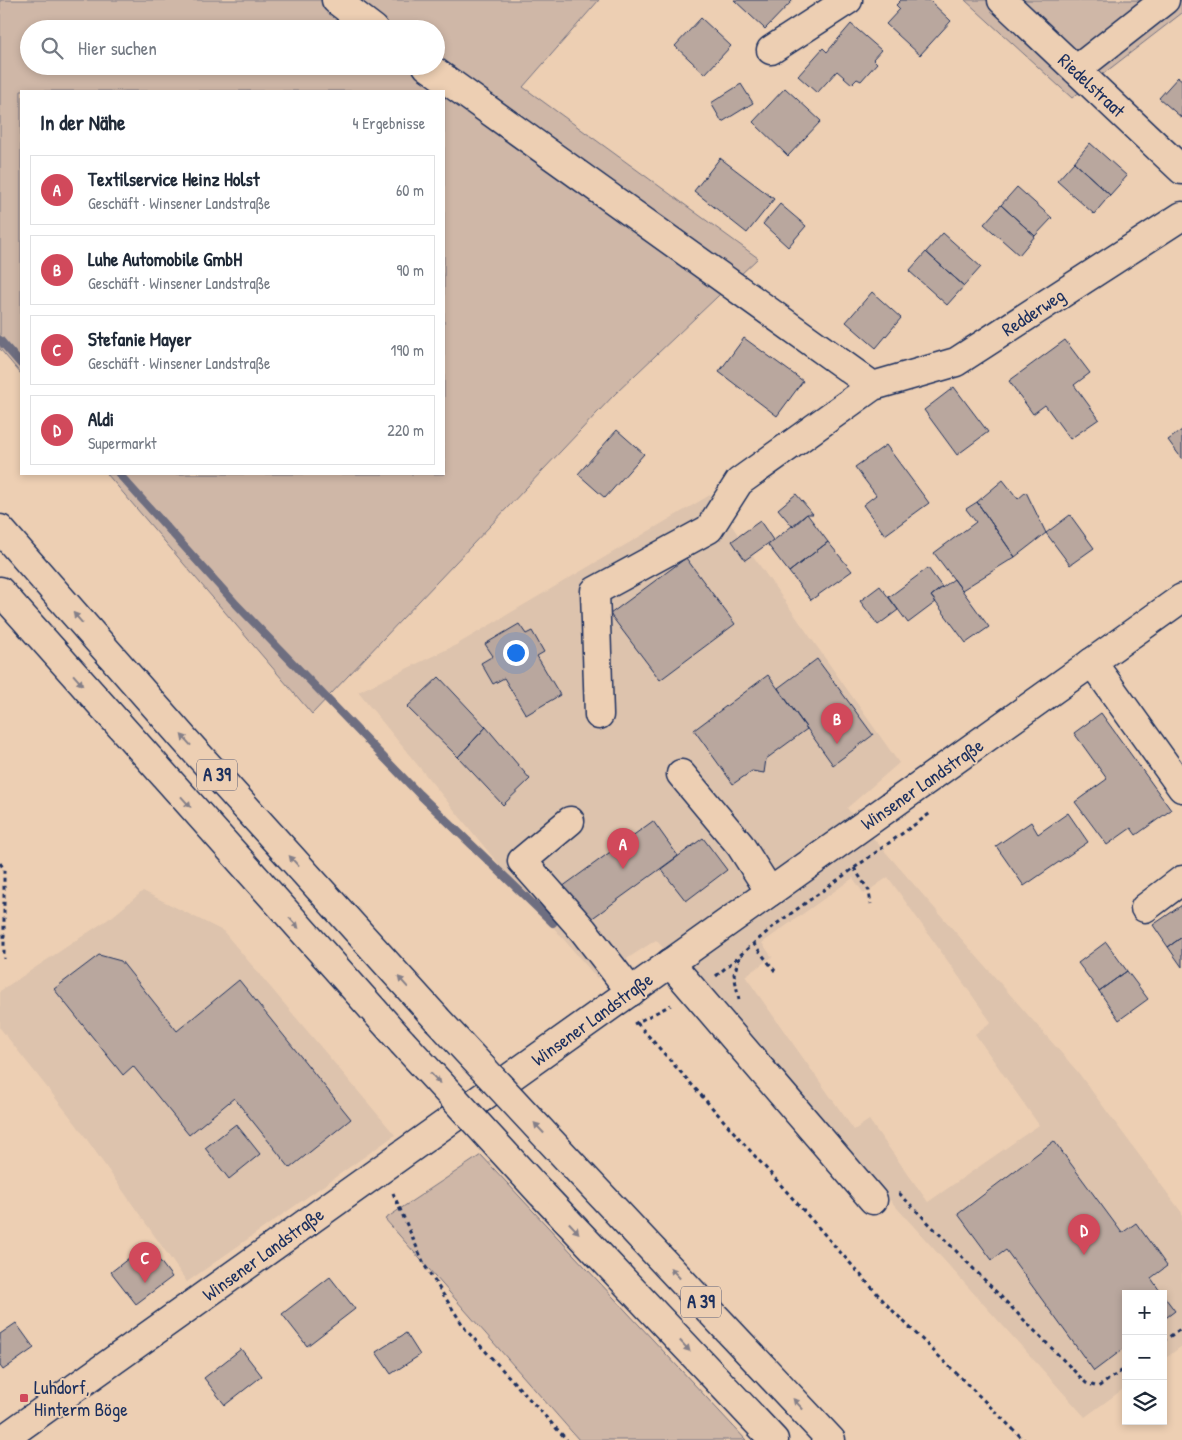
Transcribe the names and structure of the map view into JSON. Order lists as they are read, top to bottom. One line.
{"streets":{"main road":["Riedelstraat","Redderweg","A 39","Winsener Landstraße"]},"places":{"transit":["Luhdorf, Hinterm Böge"]},"page":{"search":"Hier suchen","heading":["In der Nähe","4 Ergebnisse"],"list":[{"mark":"A","name":"Textilservice Heinz Holst","note":"Geschäft · Winsener Landstraße","value":"60 m"},{"mark":"B","name":"Luhe Automobile GmbH","note":"Geschäft · Winsener Landstraße","value":"90 m"},{"mark":"C","name":"Stefanie Mayer","note":"Geschäft · Winsener Landstraße","value":"190 m"},{"mark":"D","name":"Aldi","note":"Supermarkt","value":"220 m"}],"pins":["B","A","D","C"],"map_buttons":["+","−"]}}
